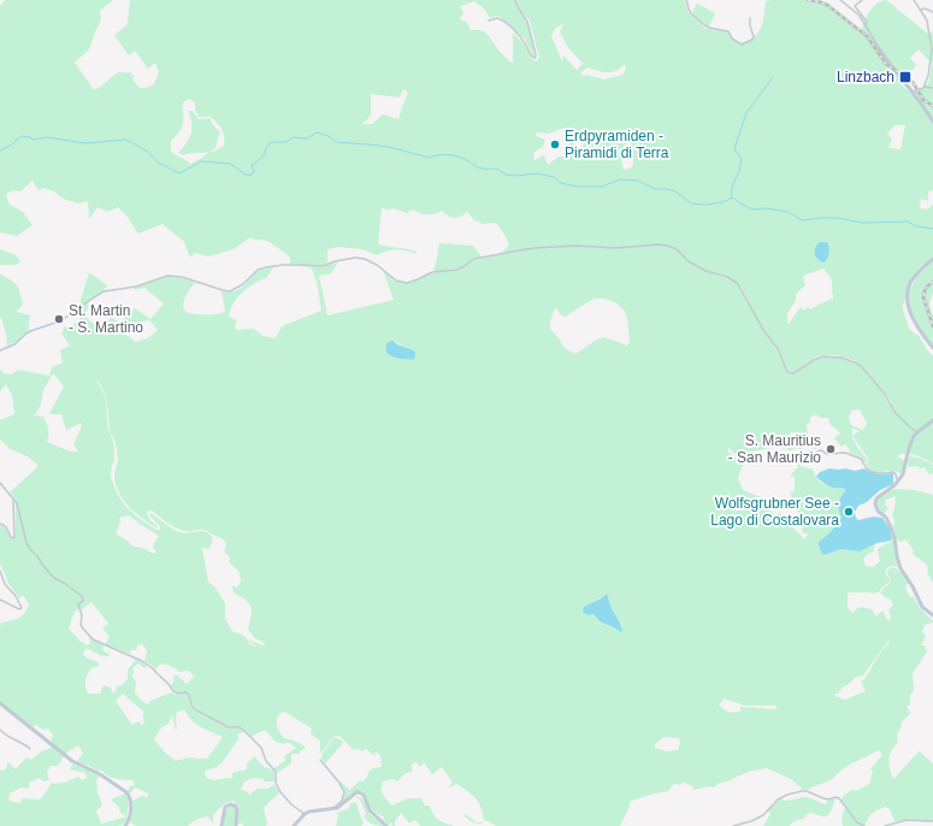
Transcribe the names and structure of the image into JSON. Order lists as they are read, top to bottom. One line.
{"places":{"transit":["Linzbach"],"other":["Erdpyramiden - Piramidi di Terra","St. Martin - S. Martino","S. Mauritius - San Maurizio","Wolfsgrubner See - Lago di Costalovara"]}}
